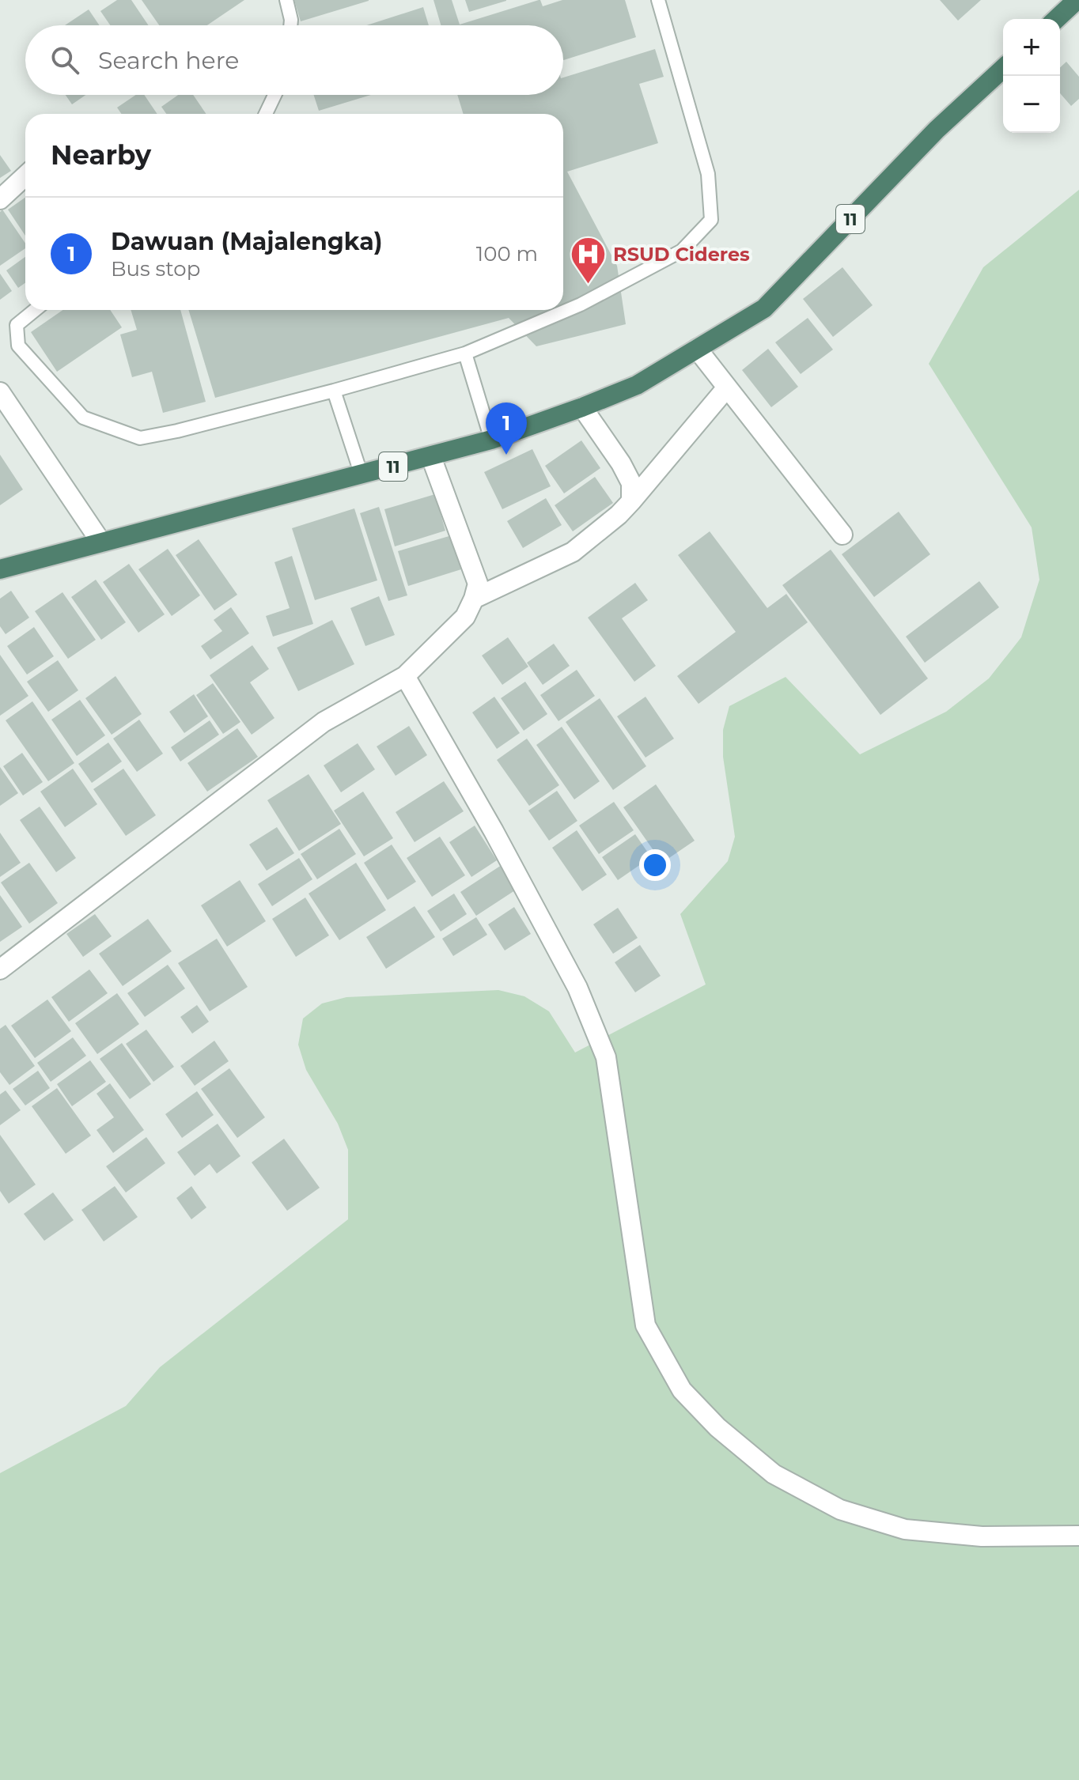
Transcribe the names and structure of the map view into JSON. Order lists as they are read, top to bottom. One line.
{"streets":{"highway":["11"]},"places":{"hospital":["RSUD Cideres"]},"page":{"map_buttons":["+","−"],"search":"Search here","heading":"Nearby","list":[{"mark":"1","name":"Dawuan (Majalengka)","note":"Bus stop","value":"100 m"}],"pins":"1"}}
